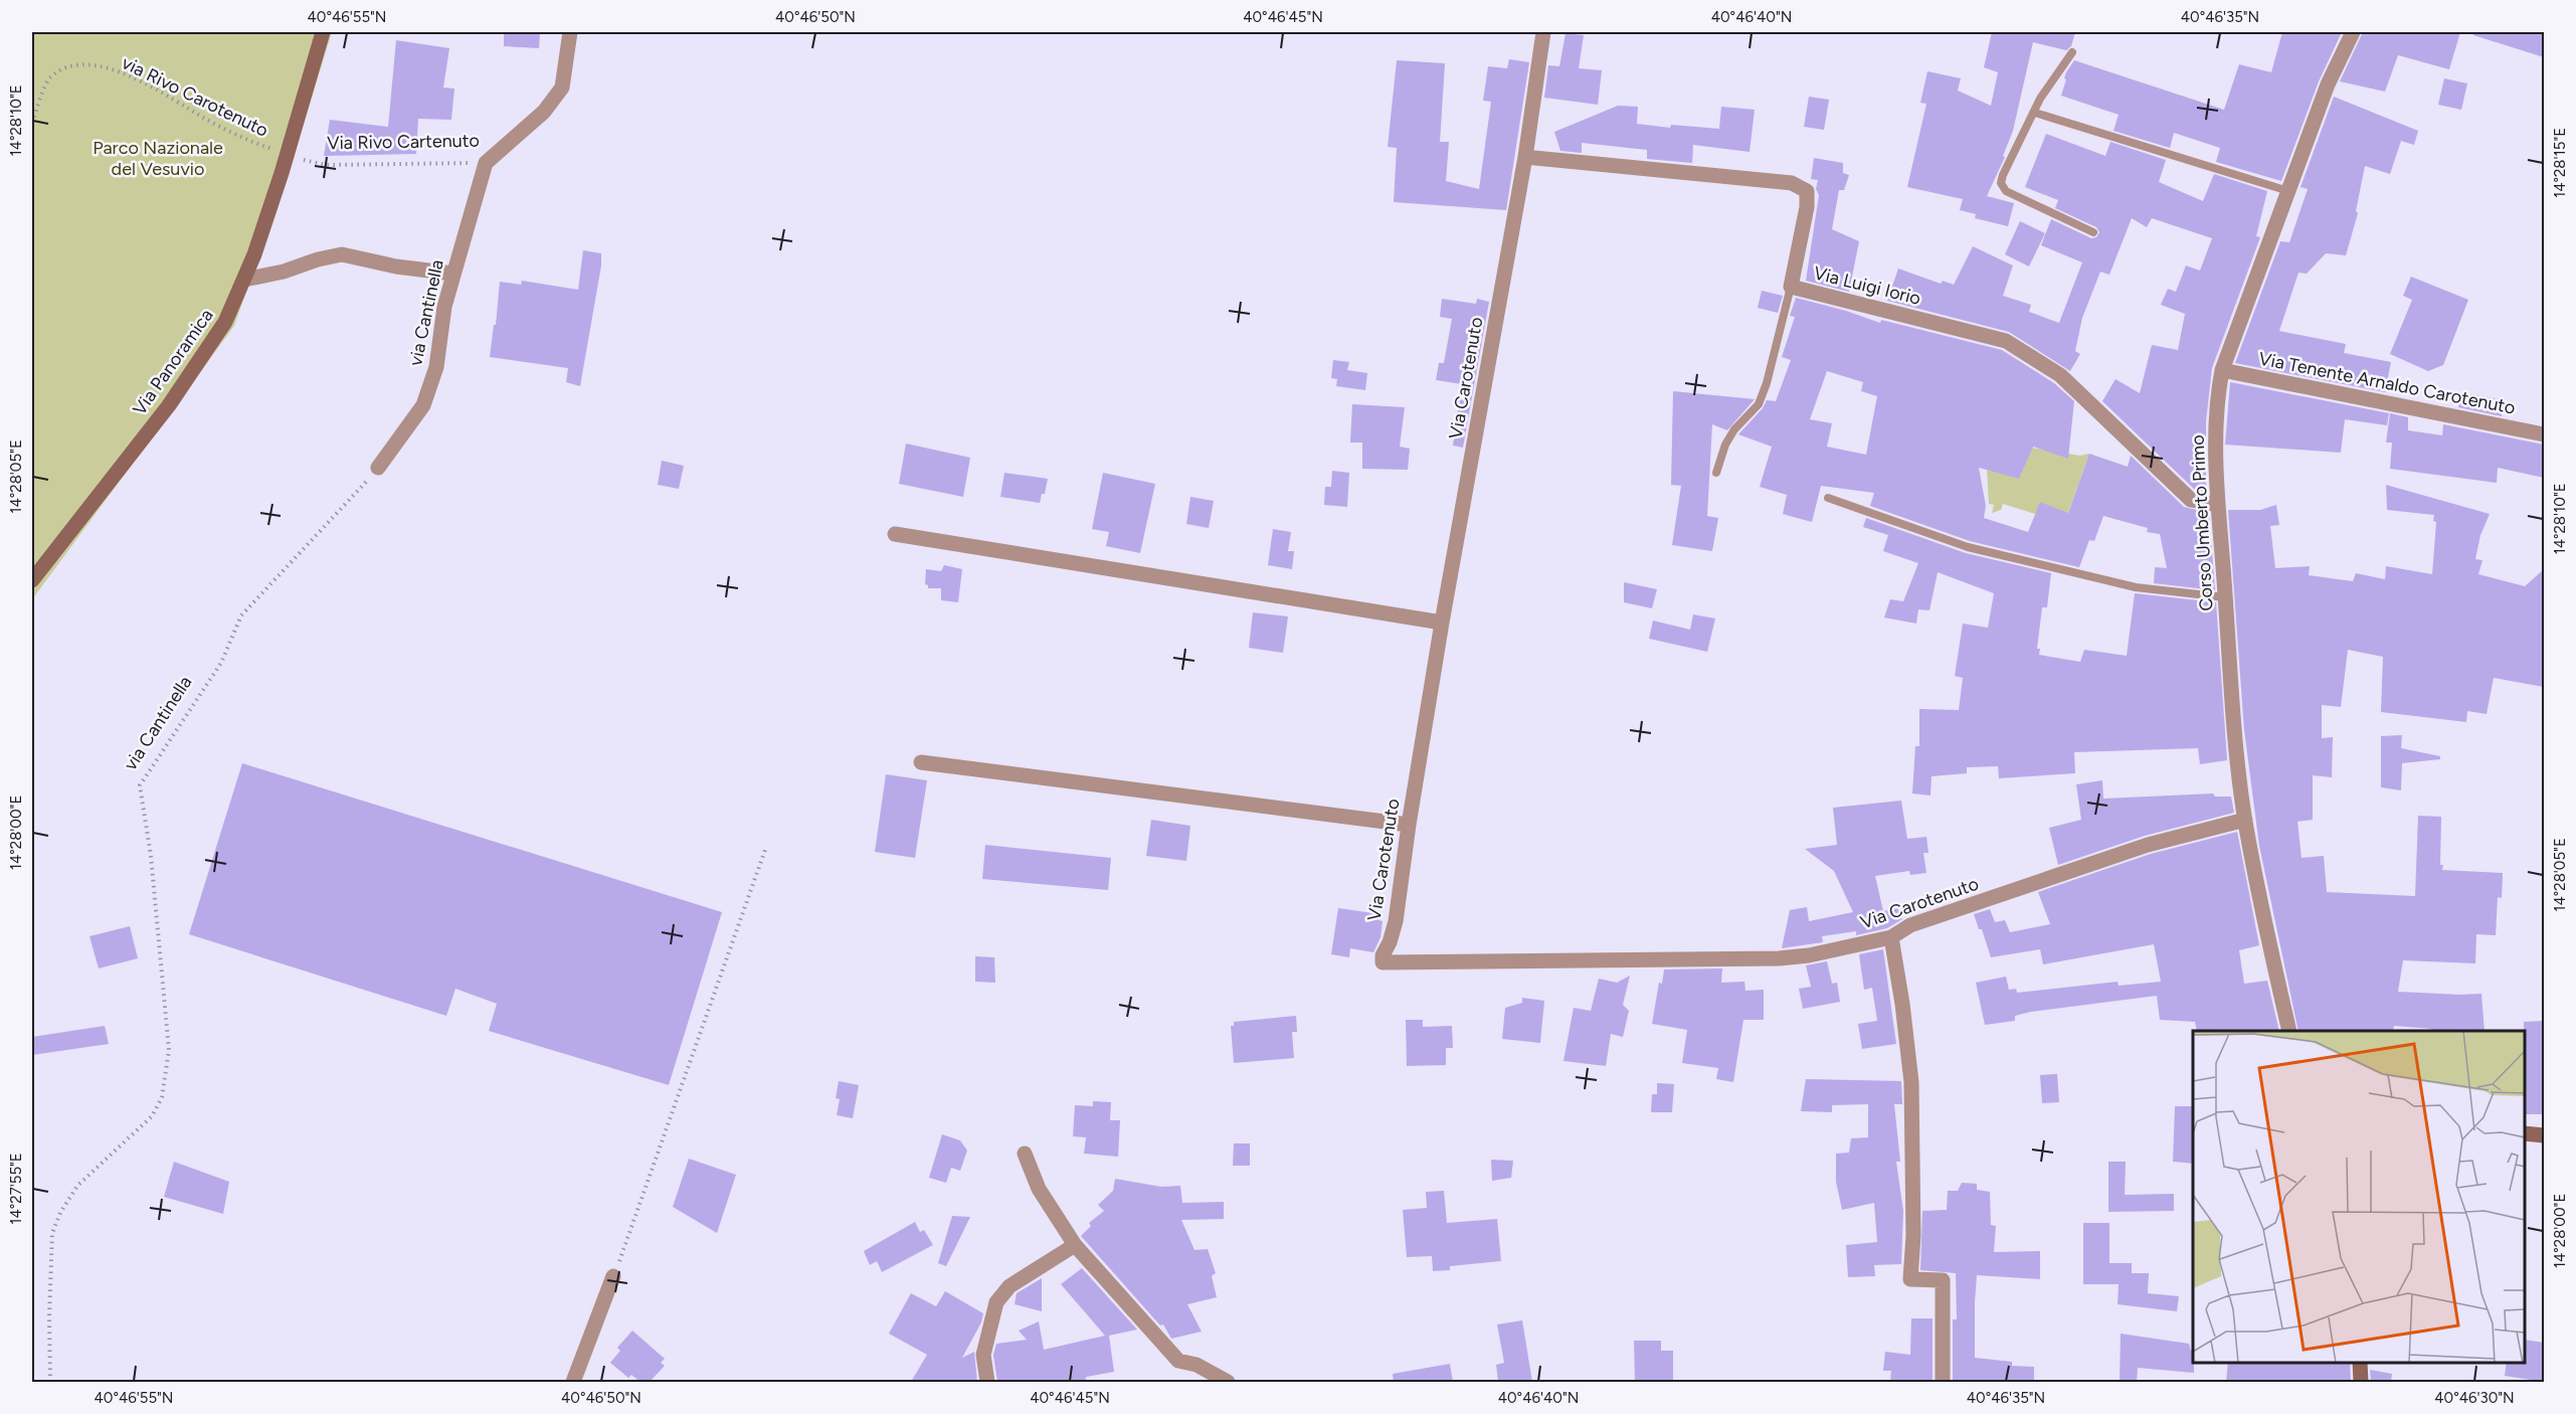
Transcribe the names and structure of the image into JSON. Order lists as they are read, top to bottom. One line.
{"streets":{"street":["Via Rivo Cartenuto","Via Luigi Iorio","via Cantinella","Via Panoramica","Via Carotenuto","Via Tenente Arnaldo Carotenuto","Corso Umberto Primo"],"path":["via Rivo Carotenuto"]},"crossings":[["Via Rivo Cartenuto","via Cantinella"],["Via Luigi Iorio","Via Carotenuto"],["Via Luigi Iorio","Corso Umberto Primo"],["Via Carotenuto","Corso Umberto Primo"],["Via Tenente Arnaldo Carotenuto","Corso Umberto Primo"]],"parks":["Parco Nazionale del Vesuvio"],"coordinates":["40°46'55\"N","40°46'50\"N","40°46'45\"N","40°46'40\"N","40°46'35\"N","14°28'10\"E","14°28'15\"E","14°28'05\"E","14°28'00\"E","14°27'55\"E","40°46'30\"N"]}
